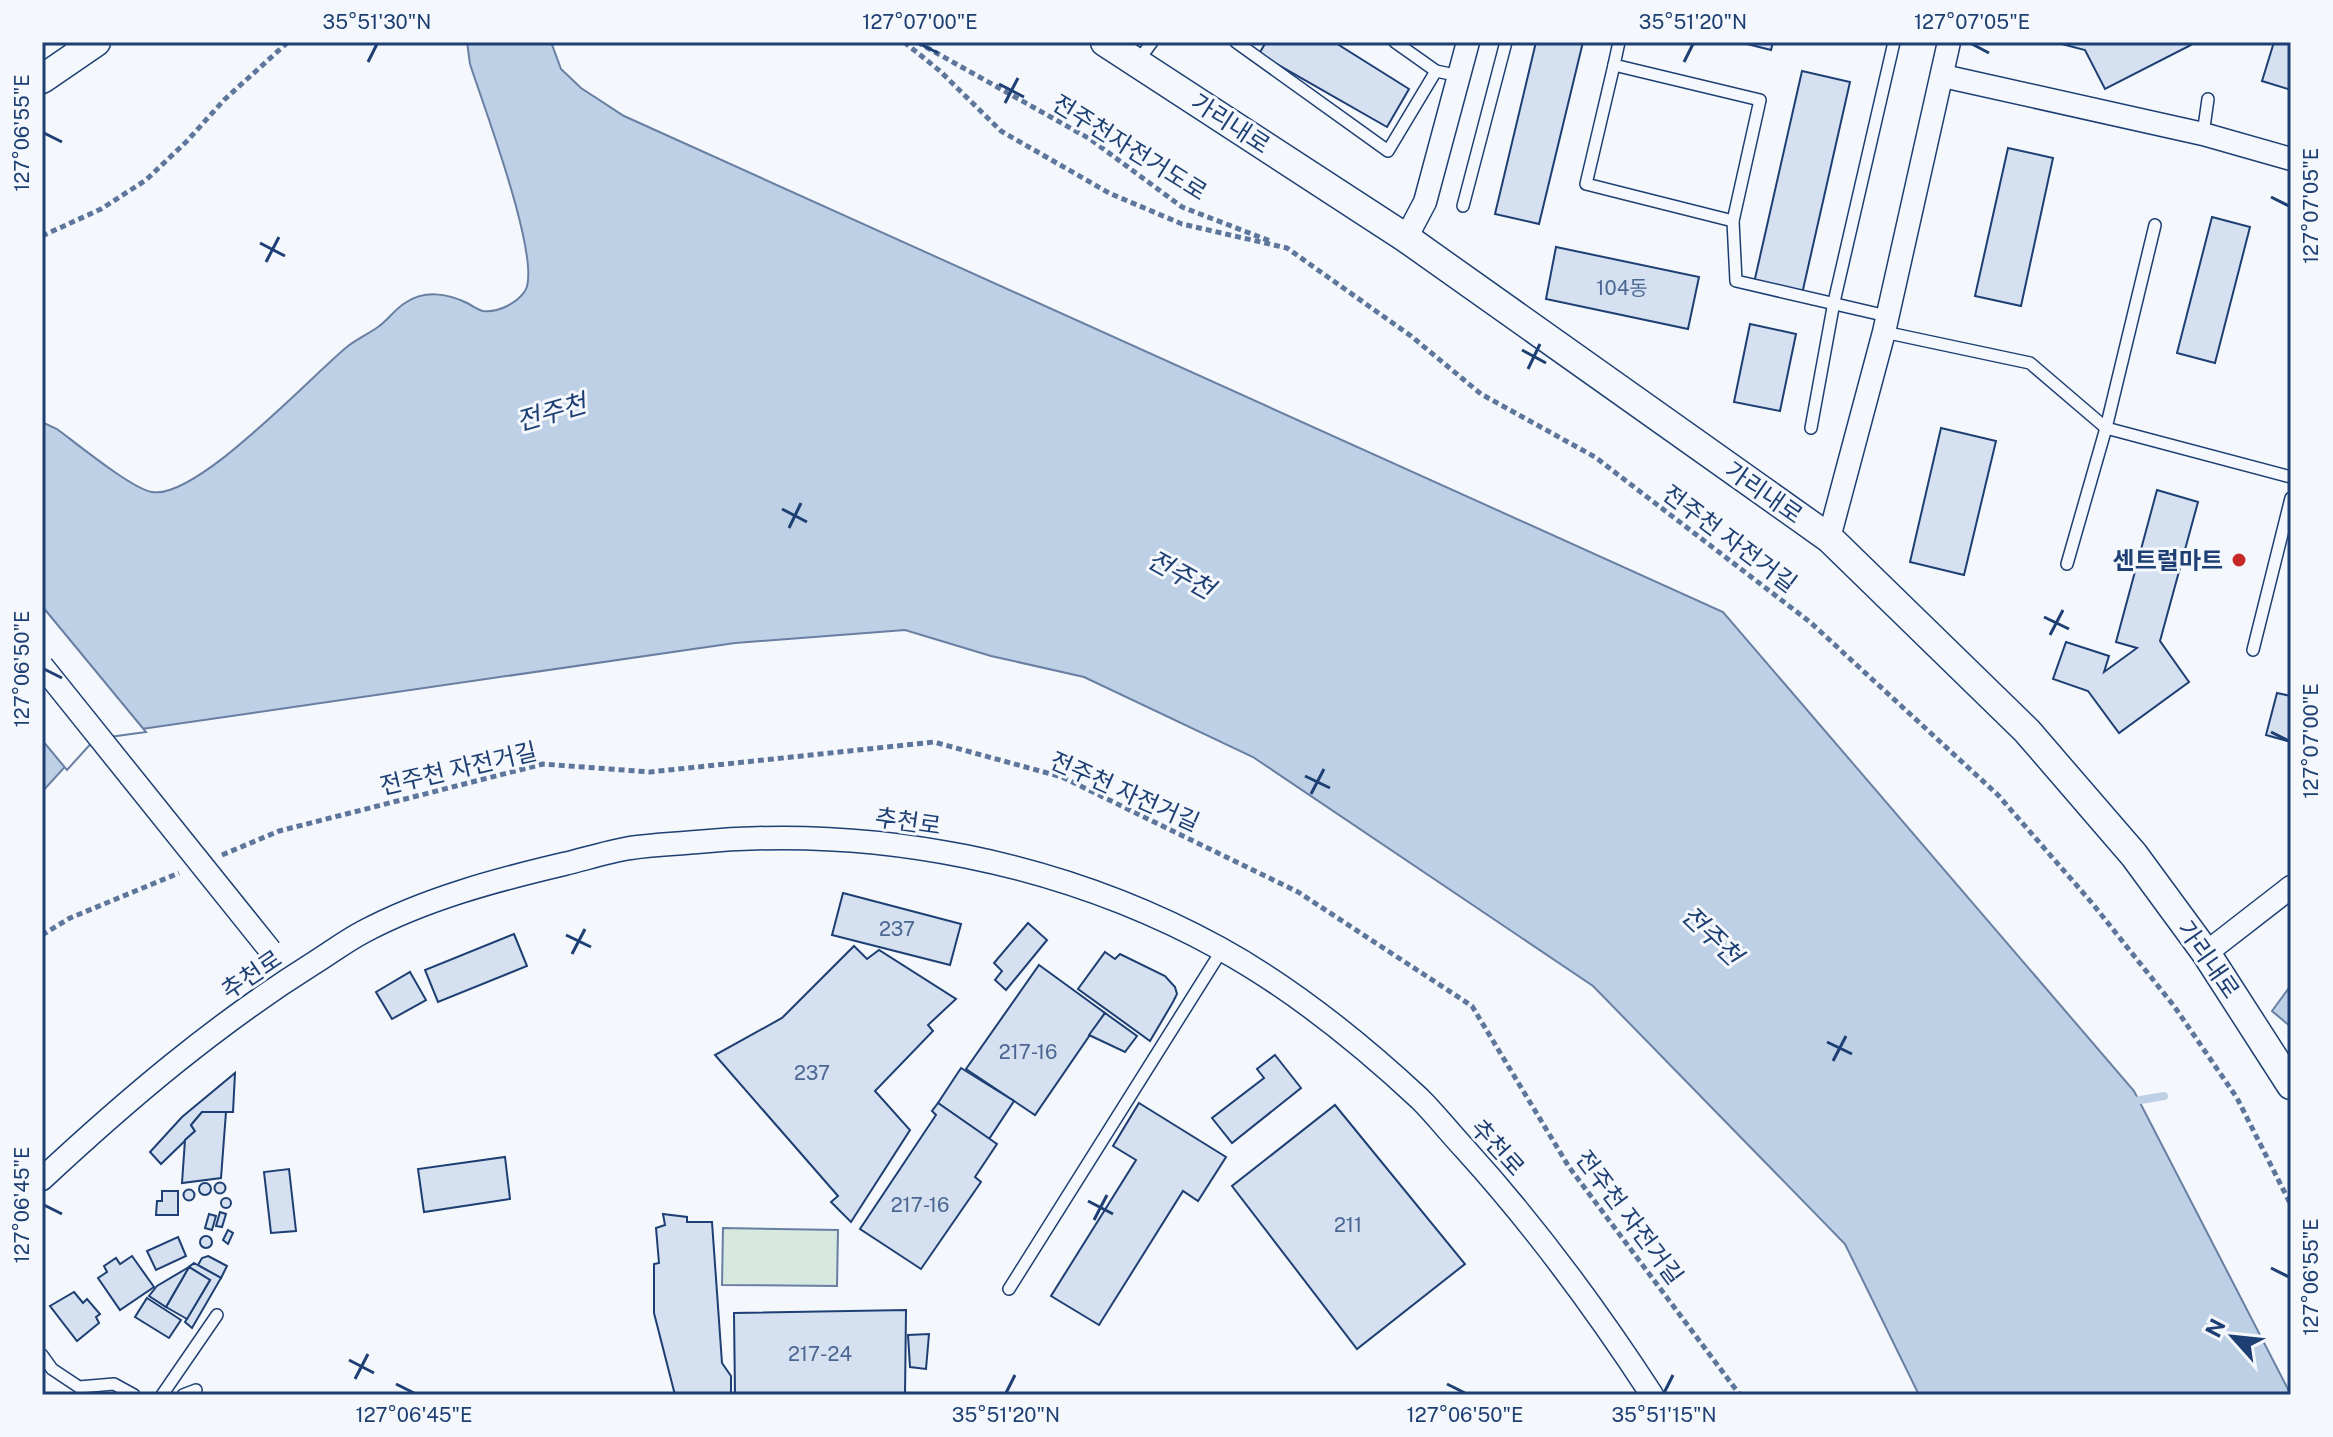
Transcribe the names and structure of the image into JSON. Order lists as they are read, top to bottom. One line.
{"streets":{"street":["가리내로","추천로"],"path":["전주천자전거도로","전주천 자전거길"]},"crossings":[["전주천자전거도로","전주천 자전거길"]],"water":["전주천"],"places":["센트럴마트"],"house_numbers":["104동","237","217-16","237","217-16","211","217-24"],"north":"top left","coordinates":["35°51'30\"N","127°07'00\"E","35°51'20\"N","127°07'05\"E","127°06'55\"E","127°06'50\"E","127°06'45\"E","35°51'15\"N"]}
